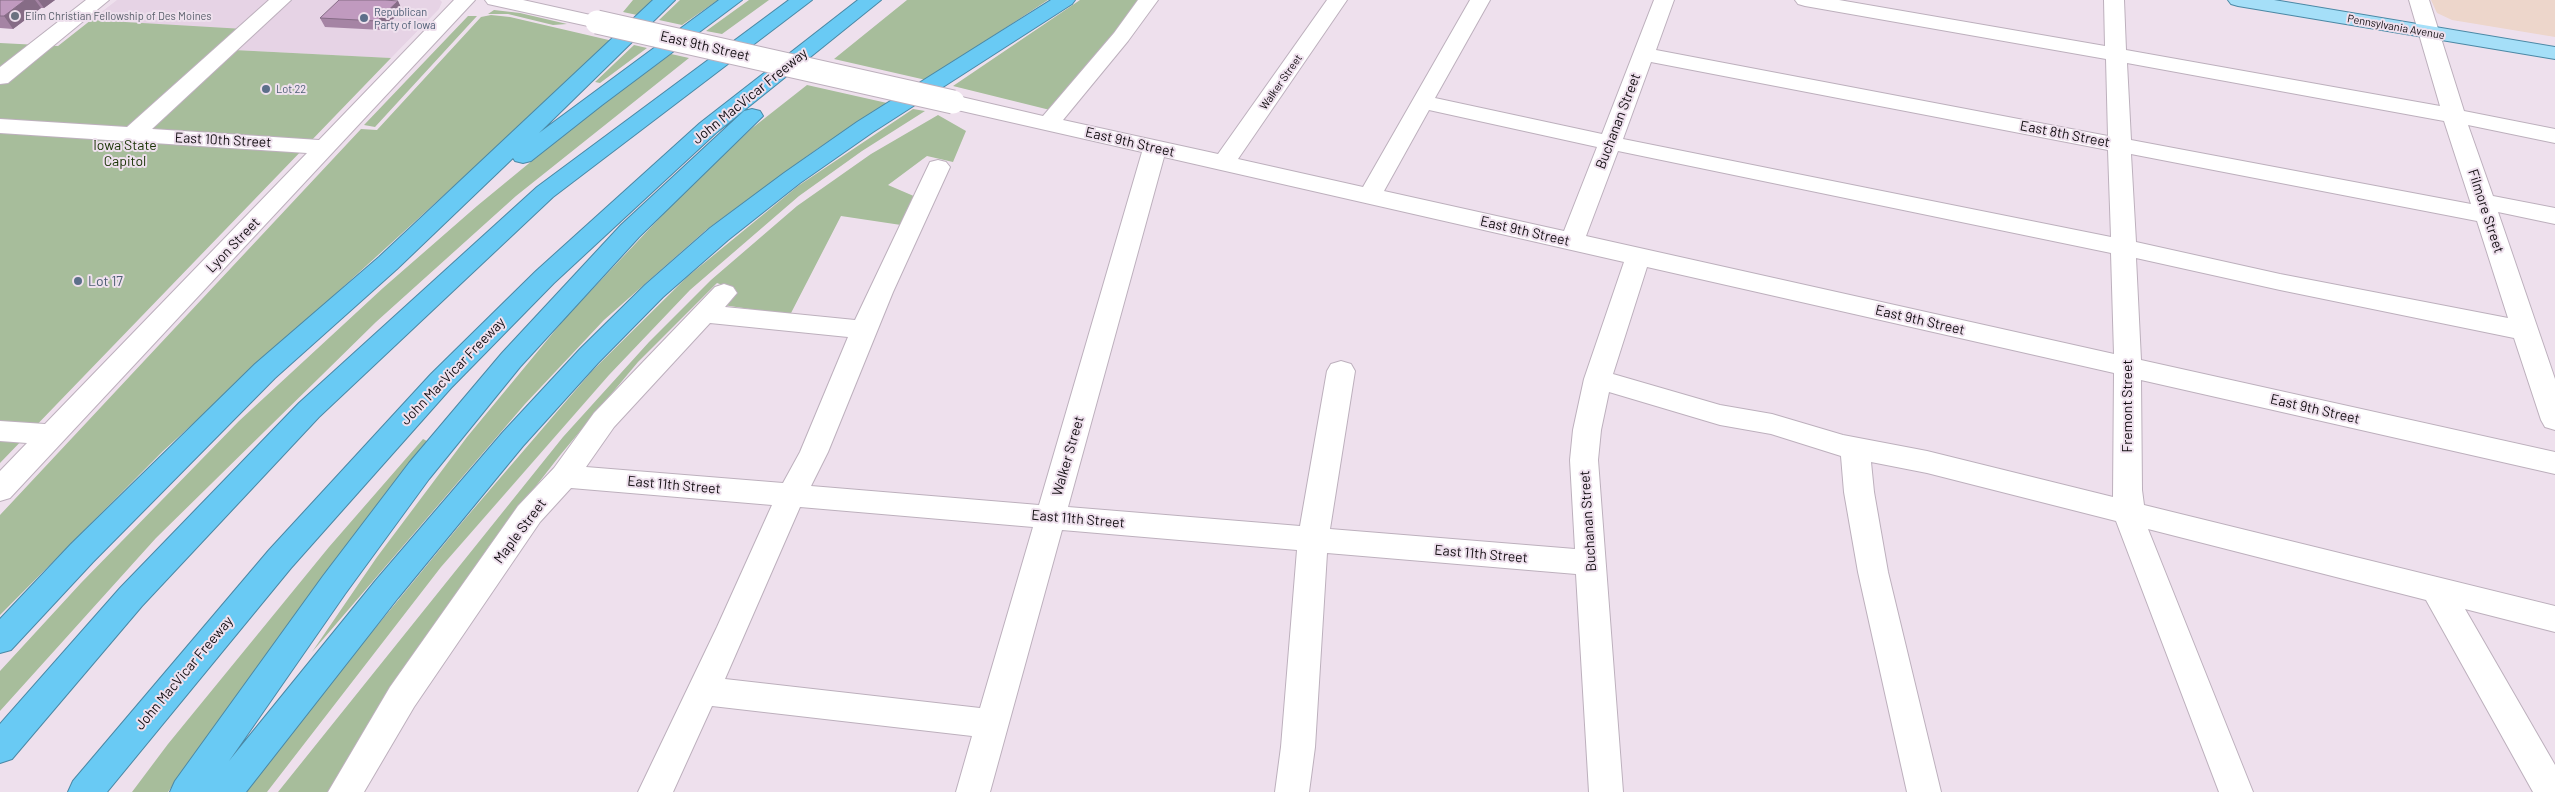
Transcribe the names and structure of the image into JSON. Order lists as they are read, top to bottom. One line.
{"streets":{"highway":["John MacVicar Freeway"],"main road":["Pennsylvania Avenue"],"street":["East 9th Street","Walker Street","Buchanan Street","East 8th Street","East 10th Street","Filmore Street","Lyon Street","Fremont Street","East 11th Street","Maple Street"]},"crossings":[["Pennsylvania Avenue","Filmore Street"],["East 9th Street","Walker Street"],["East 9th Street","Buchanan Street"],["East 9th Street","Fremont Street"],["Walker Street","East 11th Street"],["Buchanan Street","East 8th Street"],["Buchanan Street","East 11th Street"],["East 8th Street","Filmore Street"],["East 8th Street","Fremont Street"],["East 10th Street","Lyon Street"],["East 11th Street","Maple Street"]],"parks":["Iowa State Capitol"],"places":["Elim Christian Fellowship of Des Moines","Republican Party of Iowa","Lot 22","Lot 17"]}
